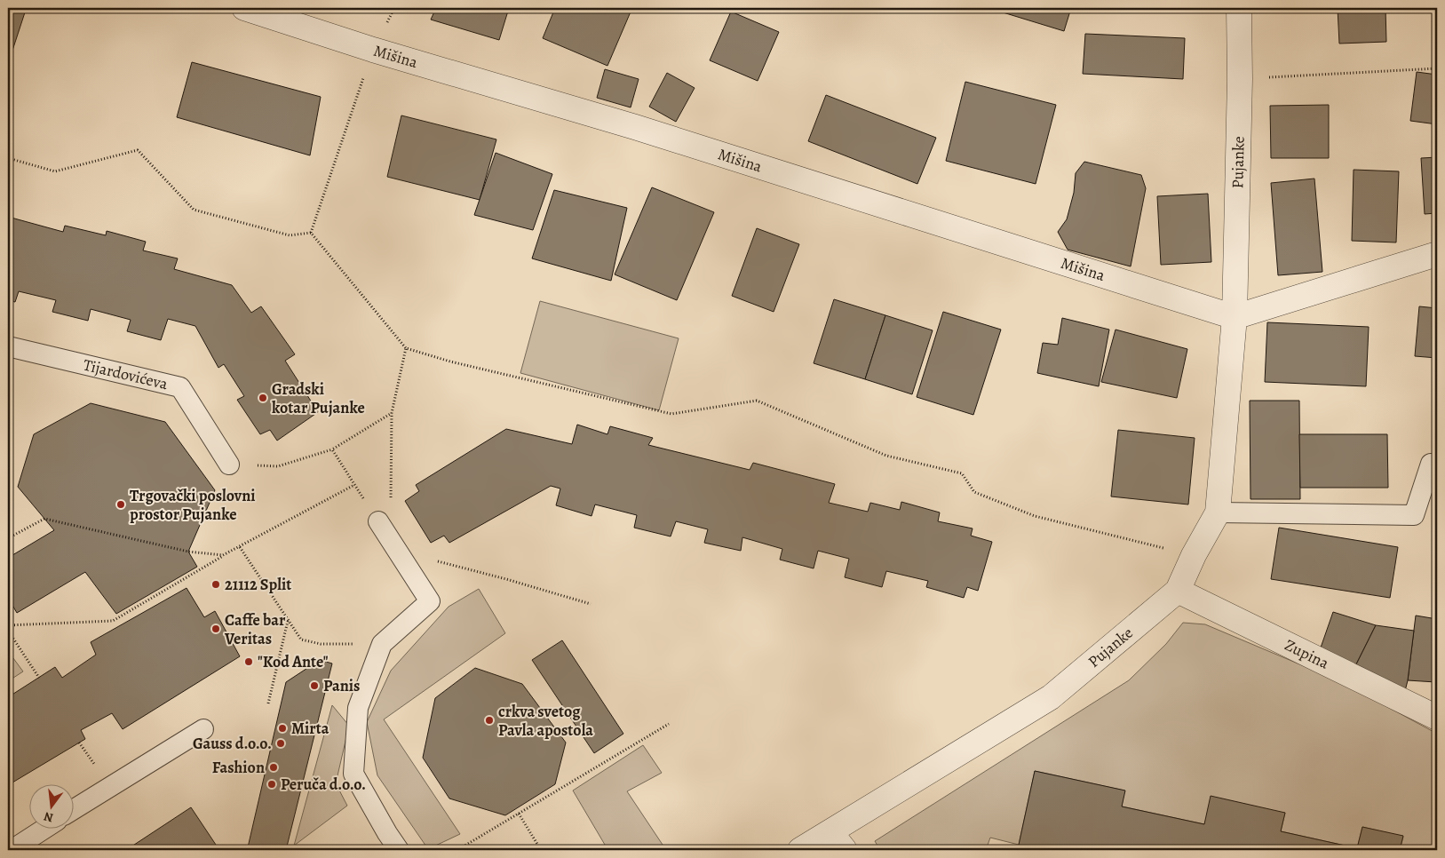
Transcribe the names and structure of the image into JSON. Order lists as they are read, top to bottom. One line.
{"streets":{"street":["Mišina","Pujanke","Zupina"],"lane":["Tijardovićeva"]},"crossings":[["Mišina","Pujanke"],["Pujanke","Zupina"]],"places":["Gradski kotar Pujanke","Trgovački poslovni prostor Pujanke","21112 Split","Caffe bar Veritas","\"Kod Ante\"","Panis","crkva svetog Pavla apostola","Mirta","Gauss d.o.o.","Fashion","Peruča d.o.o."],"north":"bottom"}
